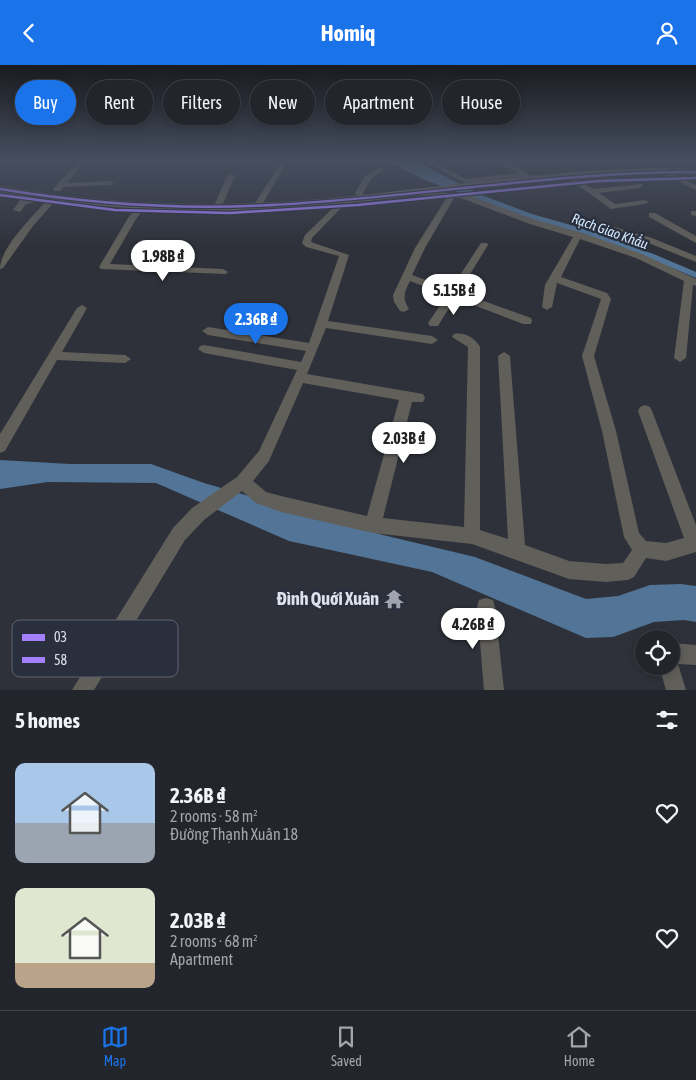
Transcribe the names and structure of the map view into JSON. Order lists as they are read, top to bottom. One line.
{"water":["Rạch Giao Khẩu"],"places":{"temple":["Đình Quới Xuân"]},"lines":["transit line 03","transit line 58"],"legend":["03","58"],"page":{"header":"Homiq","chip":["Buy","Rent","Filters","New","Apartment","House"],"price":["1.98B ₫","5.15B ₫","2.36B ₫","2.03B ₫","4.26B ₫"],"heading":"5 homes","list":[{"name":"2.36B ₫","note":"2 rooms · 58 m² · Đường Thạnh Xuân 18"},{"name":"2.03B ₫","note":"2 rooms · 68 m² · Apartment"}],"tabs":["Map","Saved","Home"]}}
